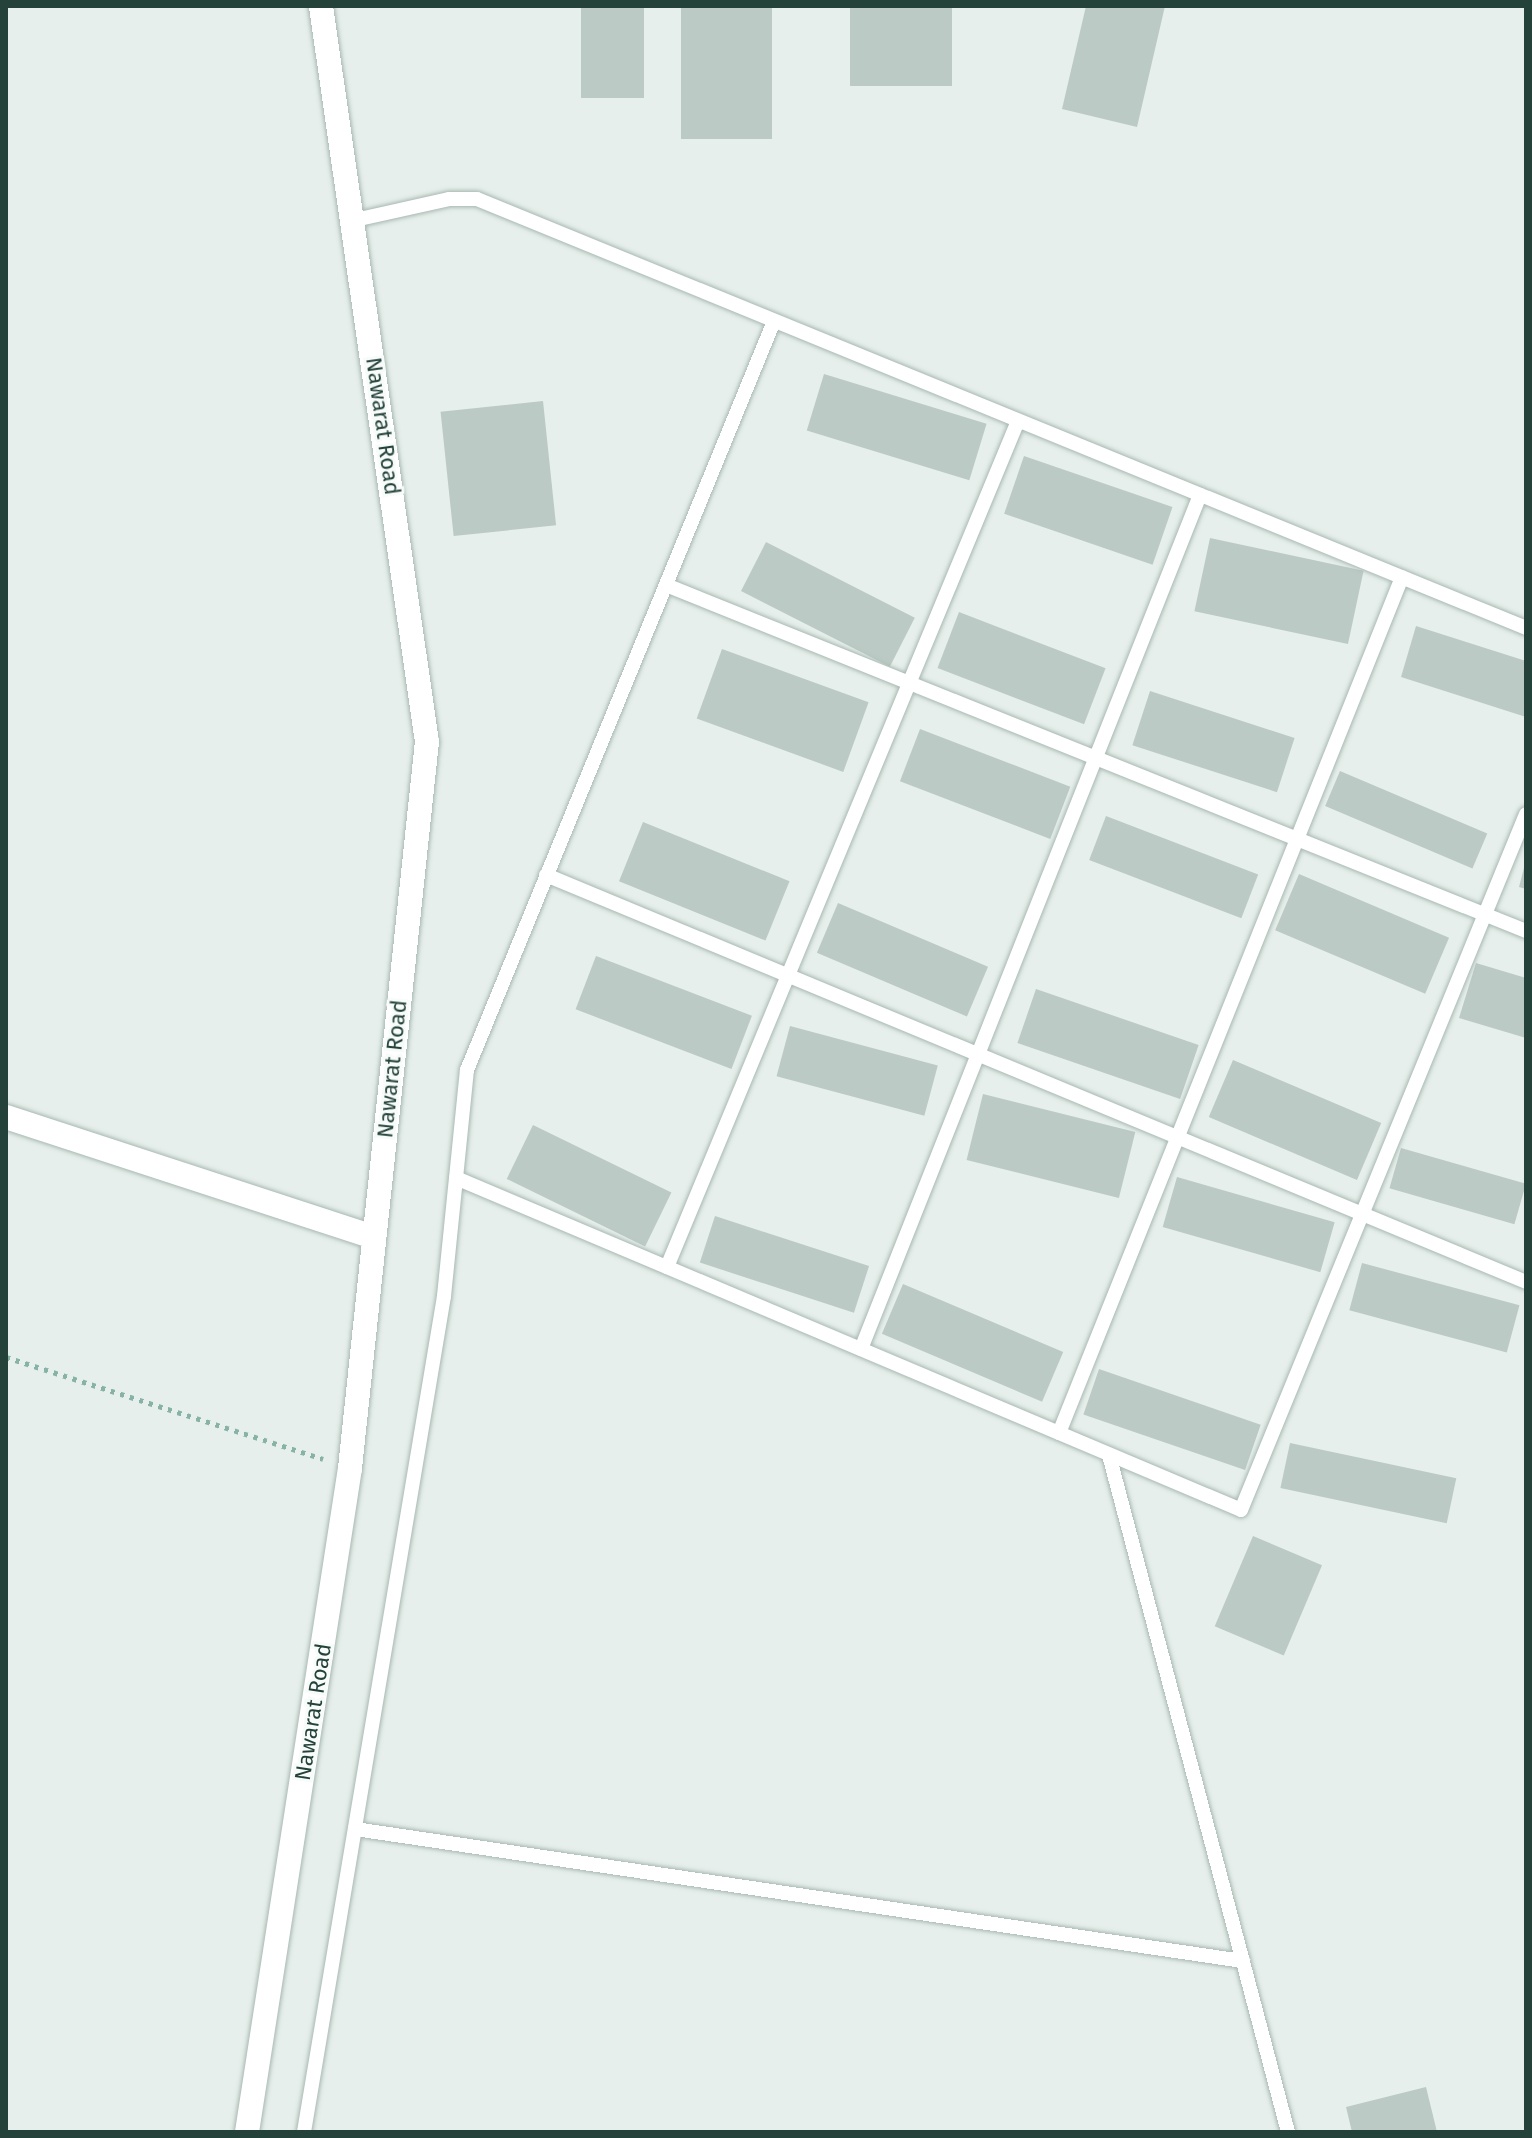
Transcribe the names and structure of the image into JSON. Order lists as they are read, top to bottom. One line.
{"streets":{"street":["Nawarat Road"]}}
